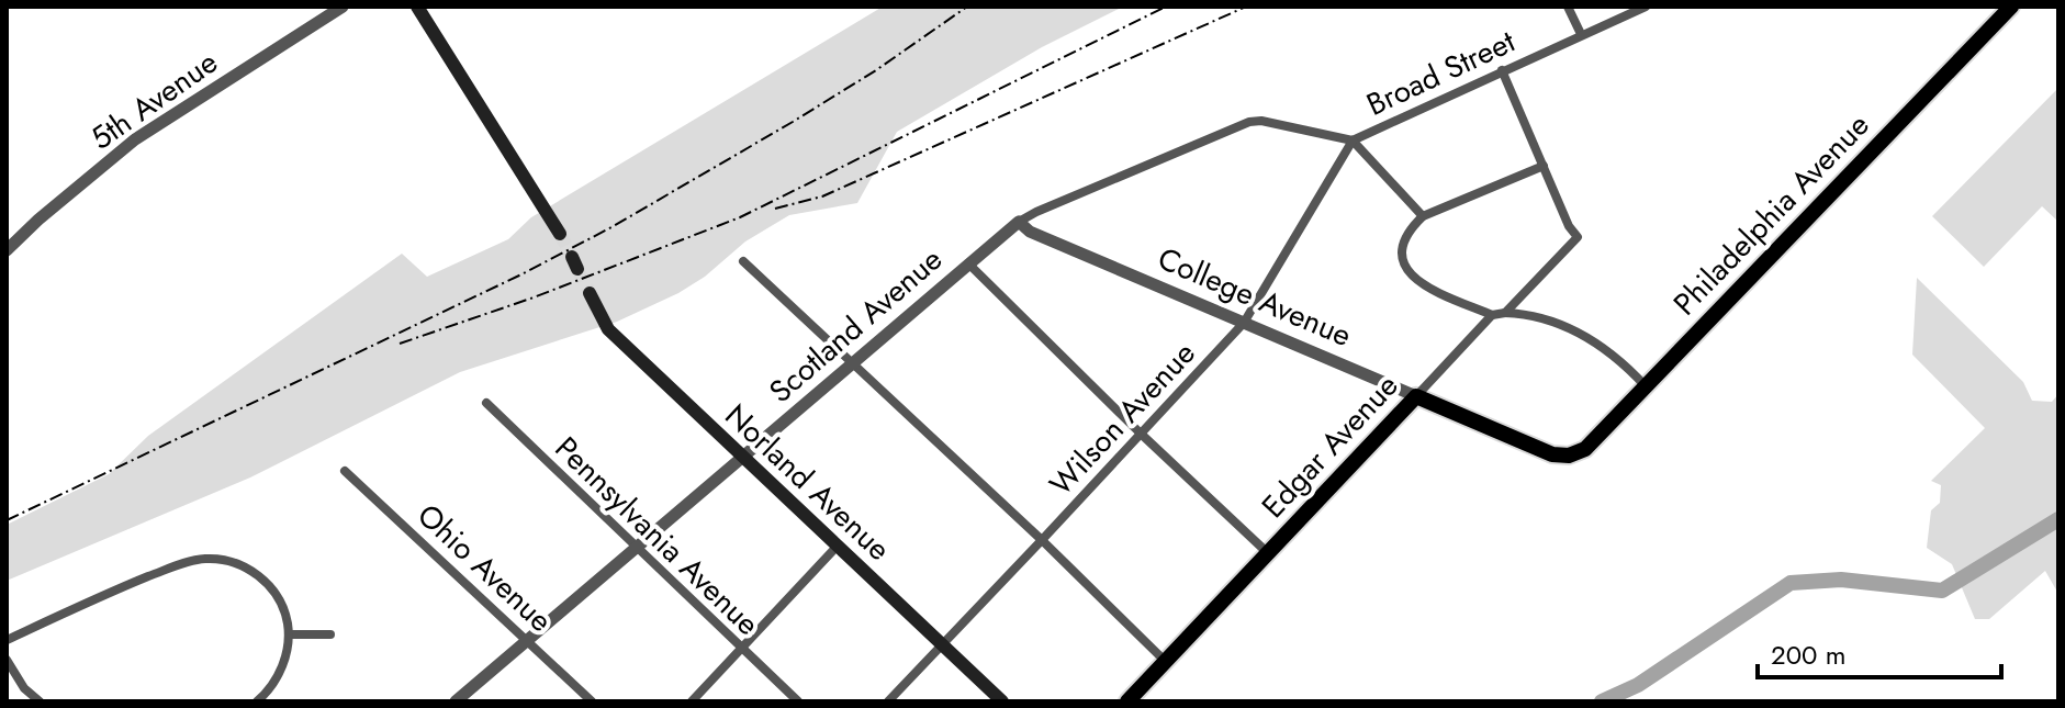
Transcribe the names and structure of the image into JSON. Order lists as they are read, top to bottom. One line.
{"streets":{"main road":["Philadelphia Avenue","College Avenue","Edgar Avenue","Norland Avenue"],"street":["Broad Street","5th Avenue","Scotland Avenue","Wilson Avenue","Pennsylvania Avenue","Ohio Avenue"]},"crossings":[["Broad Street","Scotland Avenue"],["Broad Street","Wilson Avenue"],["Philadelphia Avenue","College Avenue"],["College Avenue","Scotland Avenue"],["College Avenue","Wilson Avenue"],["College Avenue","Edgar Avenue"],["Scotland Avenue","Wilson Avenue"],["Scotland Avenue","Norland Avenue"],["Scotland Avenue","Pennsylvania Avenue"],["Scotland Avenue","Ohio Avenue"],["Wilson Avenue","Norland Avenue"]],"scale_bar":"200 m"}
